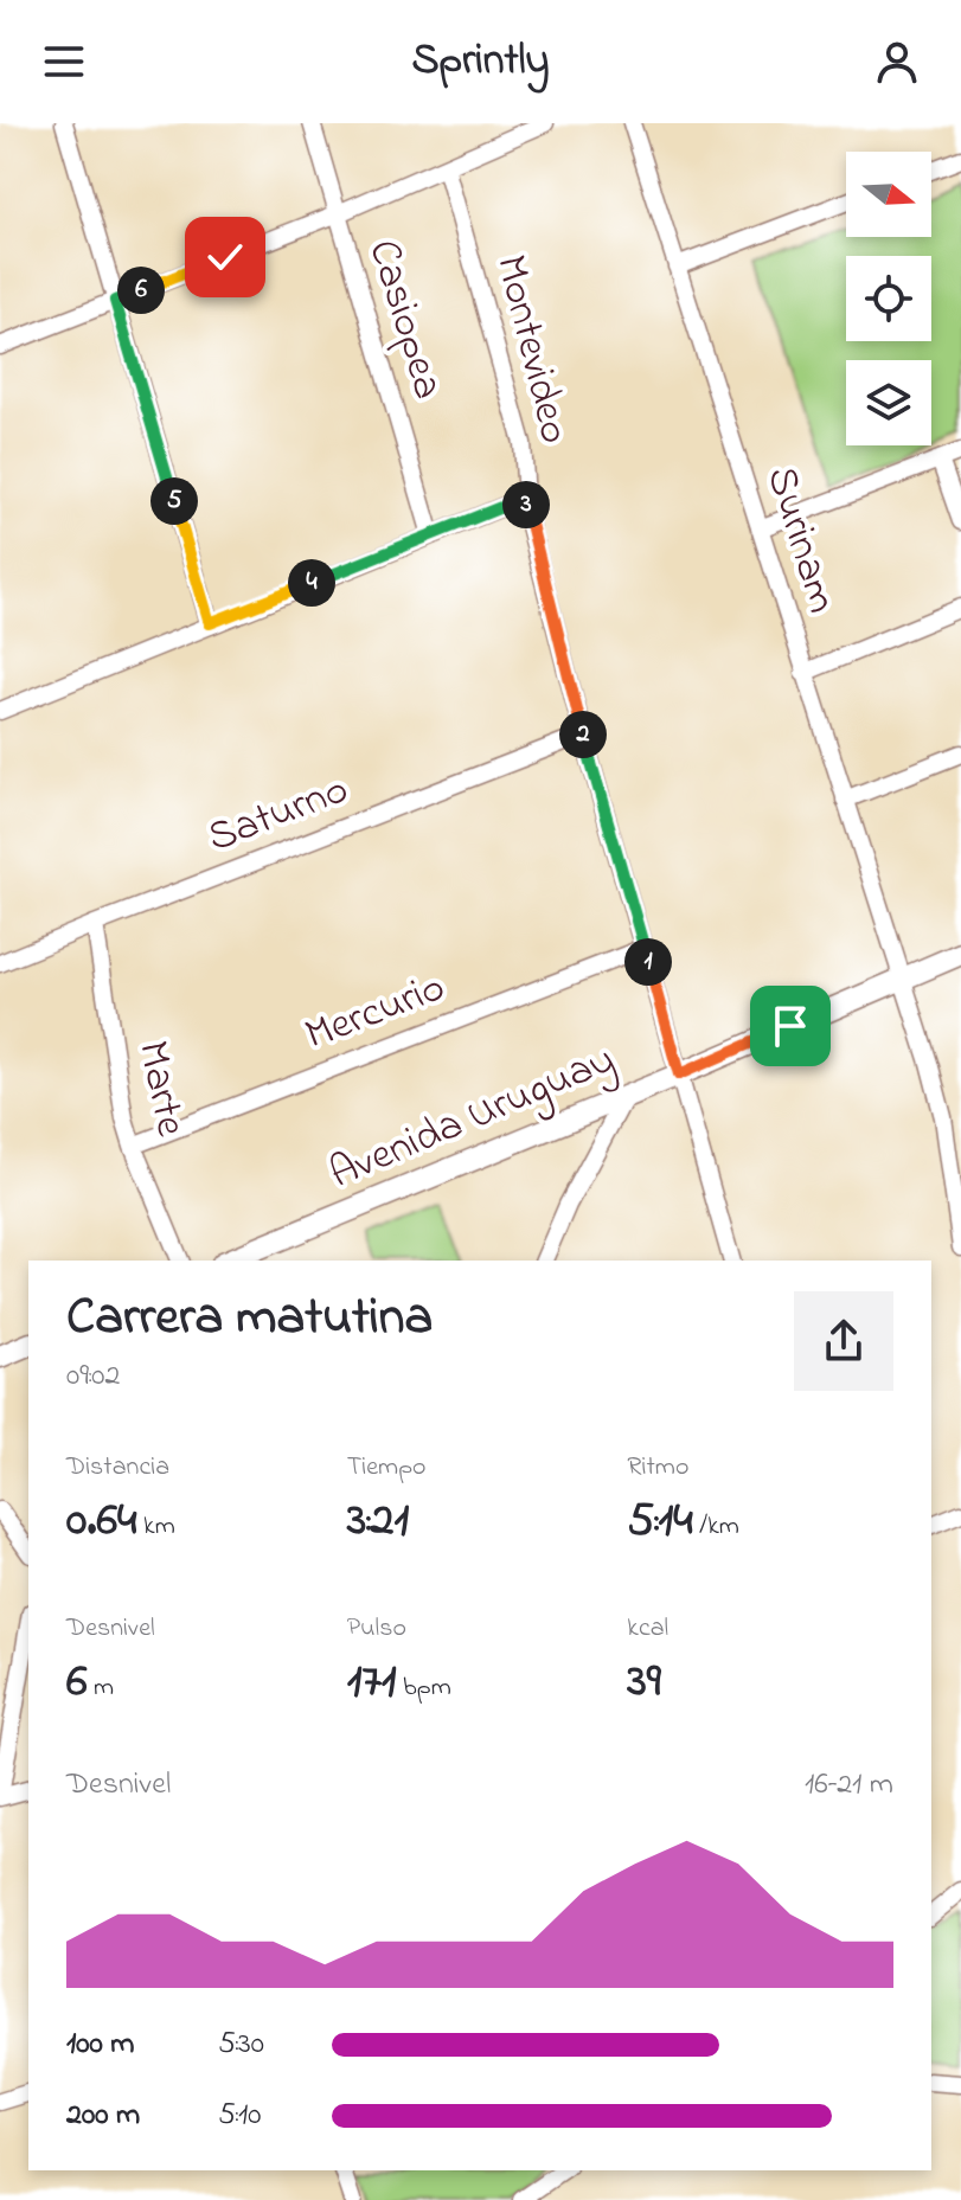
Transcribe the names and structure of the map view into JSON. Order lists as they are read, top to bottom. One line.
{"streets":{"street":["Casiopea","Montevideo","Surinam","Saturno","Mercurio","Marte","Avenida Uruguay"]},"crossings":[["Montevideo","Saturno"],["Montevideo","Mercurio"],["Montevideo","Avenida Uruguay"],["Surinam","Avenida Uruguay"],["Saturno","Marte"],["Mercurio","Marte"]],"north":"right","page":{"header":"Sprintly","pins":["6","5","3","4","2","1"],"heading":["Carrera matutina","09:02"],"stats":[["Distancia","0.64 km"],["Tiempo","3:21"],["Ritmo","5:14 /km"],["Desnivel","6 m"],["Pulso","171 bpm"],["kcal","39"]],"chart":["Desnivel","16–21 m"],"list":[{"name":"100 m","note":"5:30"},{"name":"200 m","note":"5:10"}]}}
